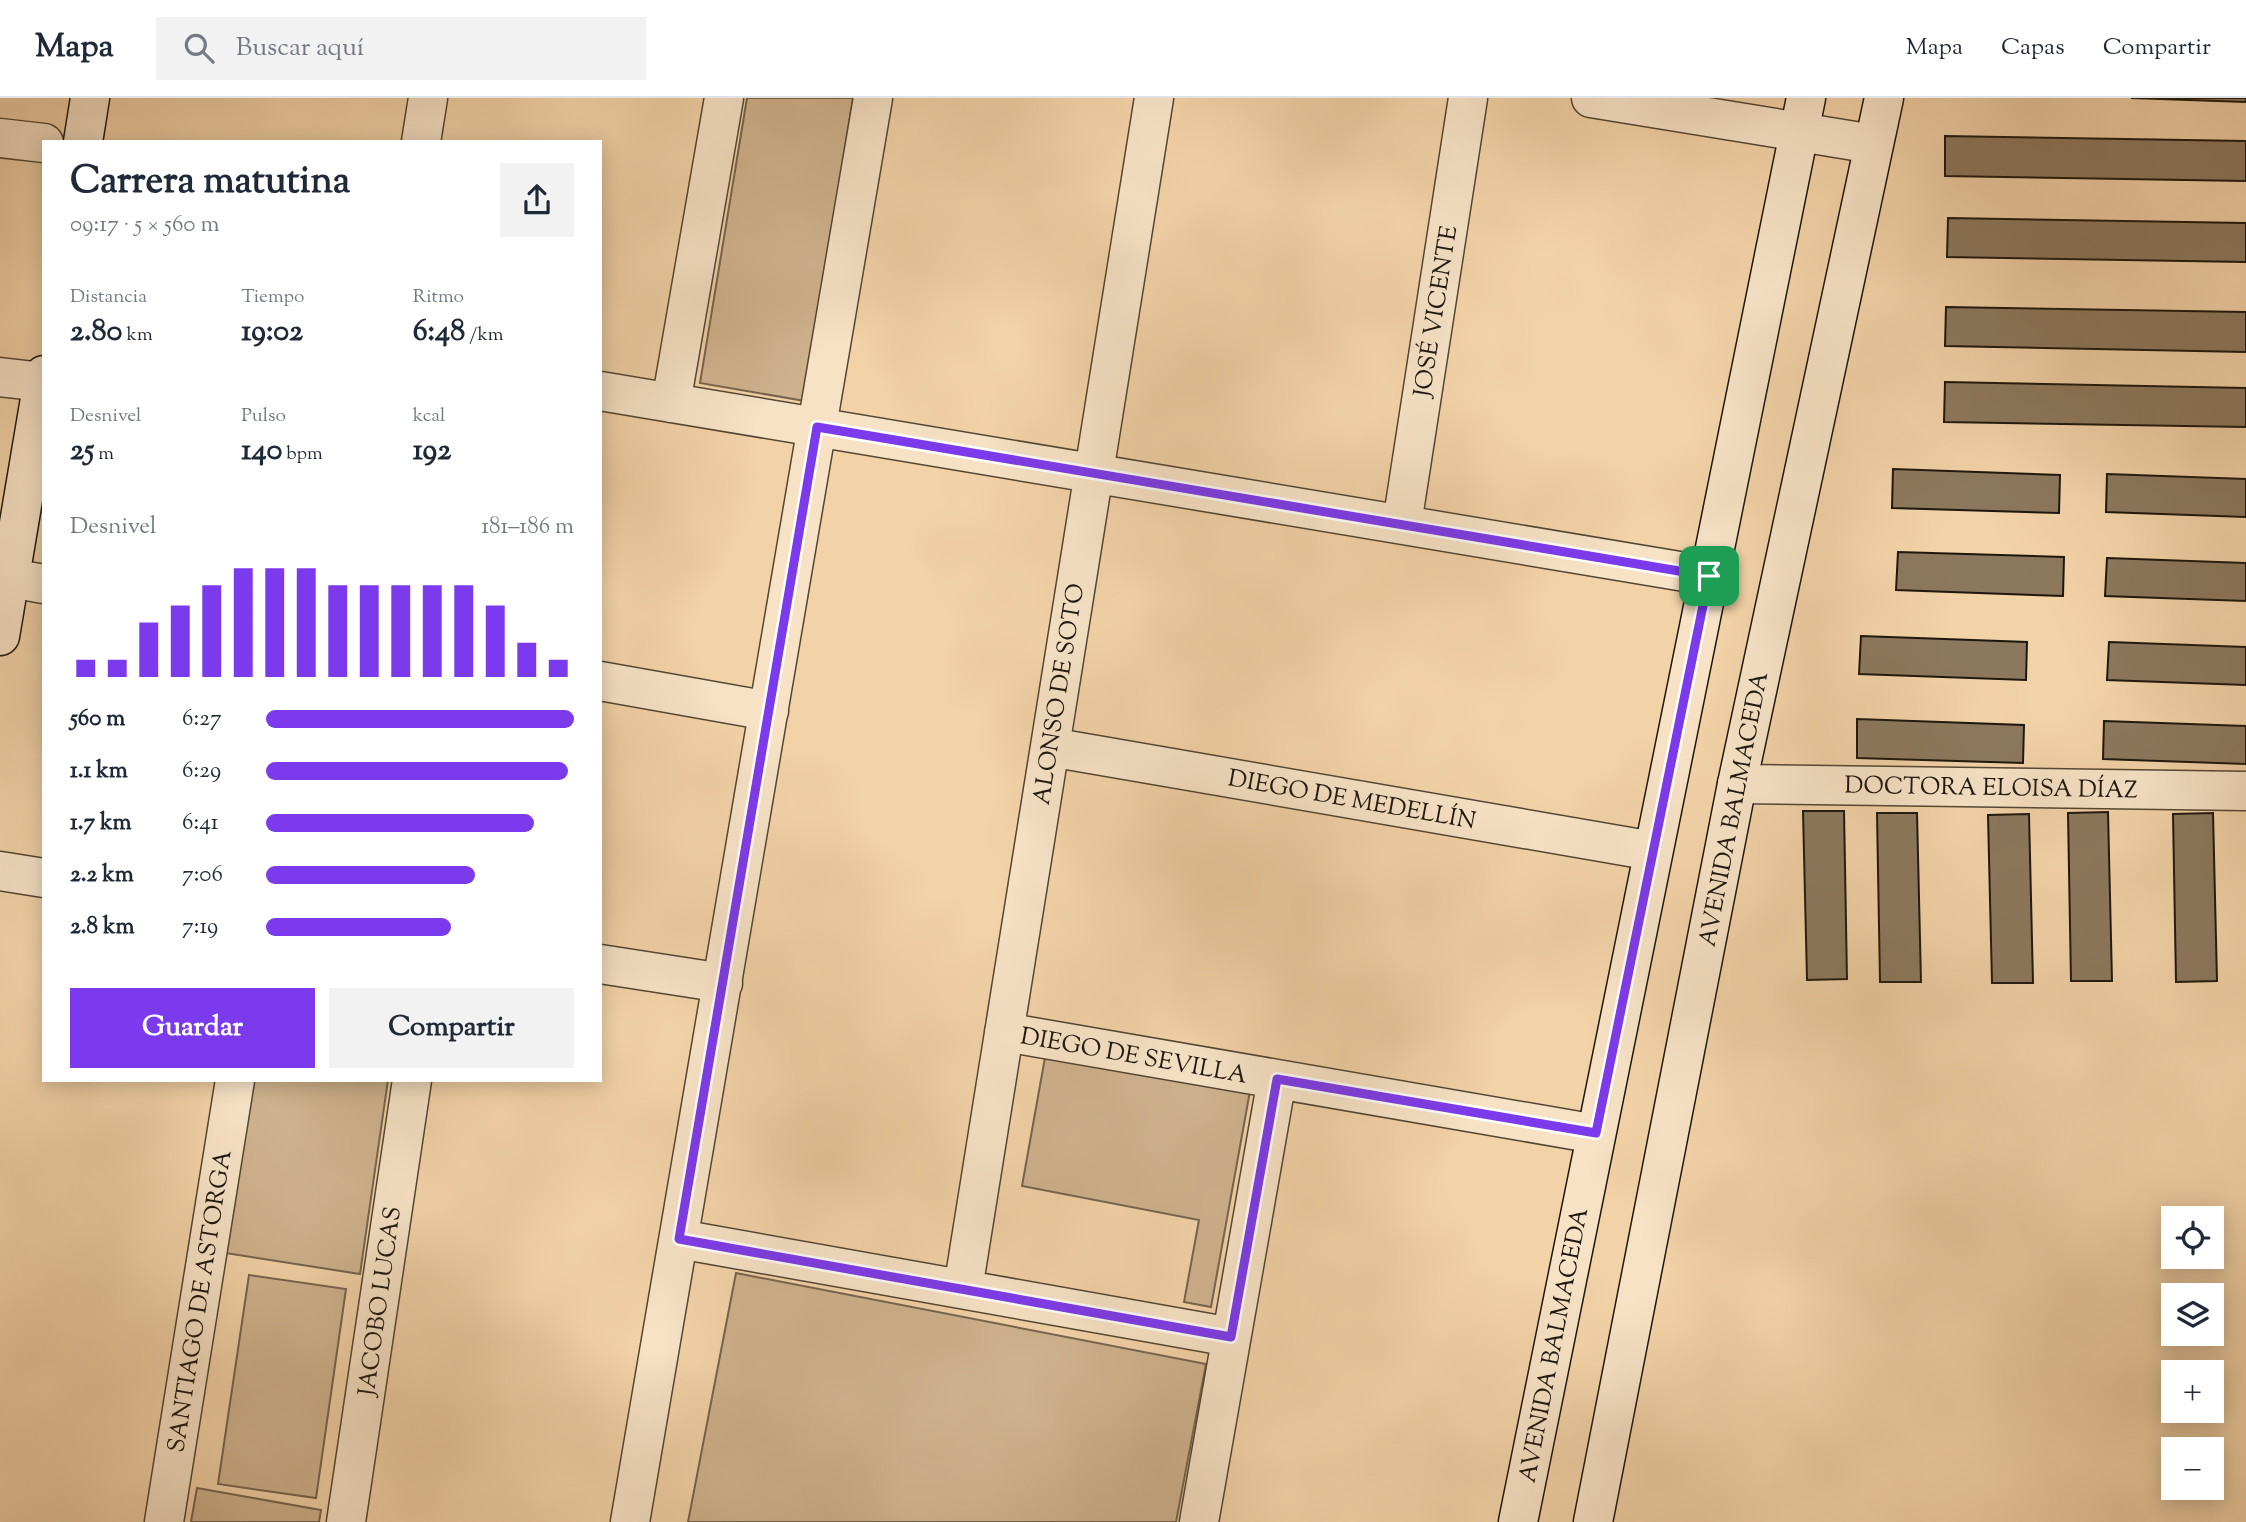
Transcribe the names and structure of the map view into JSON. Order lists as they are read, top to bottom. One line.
{"streets":{"street":["JOSÉ VICENTE","ALONSO DE SOTO","DOCTORA ELOISA DÍAZ","DIEGO DE MEDELLÍN","AVENIDA BALMACEDA","DIEGO DE SEVILLA","SANTIAGO DE ASTORGA","JACOBO LUCAS"]},"crossings":[["ALONSO DE SOTO","DIEGO DE MEDELLÍN"],["ALONSO DE SOTO","DIEGO DE SEVILLA"],["DOCTORA ELOISA DÍAZ","AVENIDA BALMACEDA"],["DIEGO DE MEDELLÍN","AVENIDA BALMACEDA"],["AVENIDA BALMACEDA","DIEGO DE SEVILLA"]],"page":{"header":"Mapa","search":"Buscar aquí","nav":["Mapa","Capas","Compartir"],"heading":["Carrera matutina","09:17 · 5 × 560 m"],"stats":[["Distancia","2.80 km"],["Tiempo","19:02"],["Ritmo","6:48 /km"],["Desnivel","25 m"],["Pulso","140 bpm"],["kcal","192"]],"chart":["Desnivel","181–186 m"],"list":[{"name":"560 m","note":"6:27"},{"name":"1.1 km","note":"6:29"},{"name":"1.7 km","note":"6:41"},{"name":"2.2 km","note":"7:06"},{"name":"2.8 km","note":"7:19"}],"buttons":["Guardar","Compartir"],"map_buttons":["+","−"]}}
